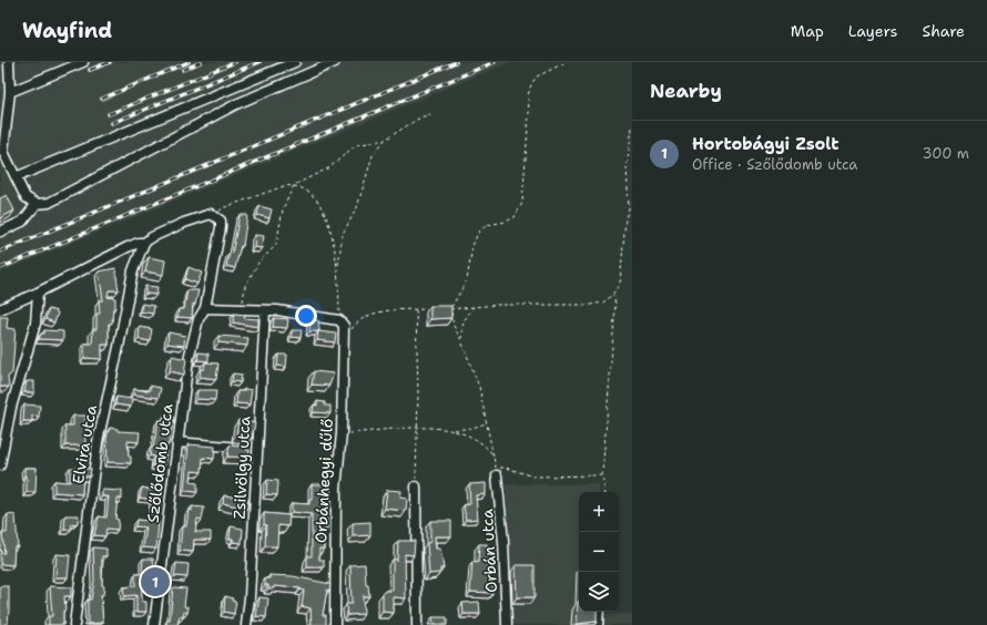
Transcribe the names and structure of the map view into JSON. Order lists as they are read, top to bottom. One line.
{"streets":{"street":["Elvira utca","Szőlődomb utca","Zsilvölgy utca","Orbánhegyi dűlő","Orbán utca"]},"page":{"header":"Wayfind","nav":["Map","Layers","Share"],"heading":"Nearby","list":[{"mark":"1","name":"Hortobágyi Zsolt","note":"Office · Szőlődomb utca","value":"300 m"}],"map_buttons":["+","−"],"pins":"1"}}
